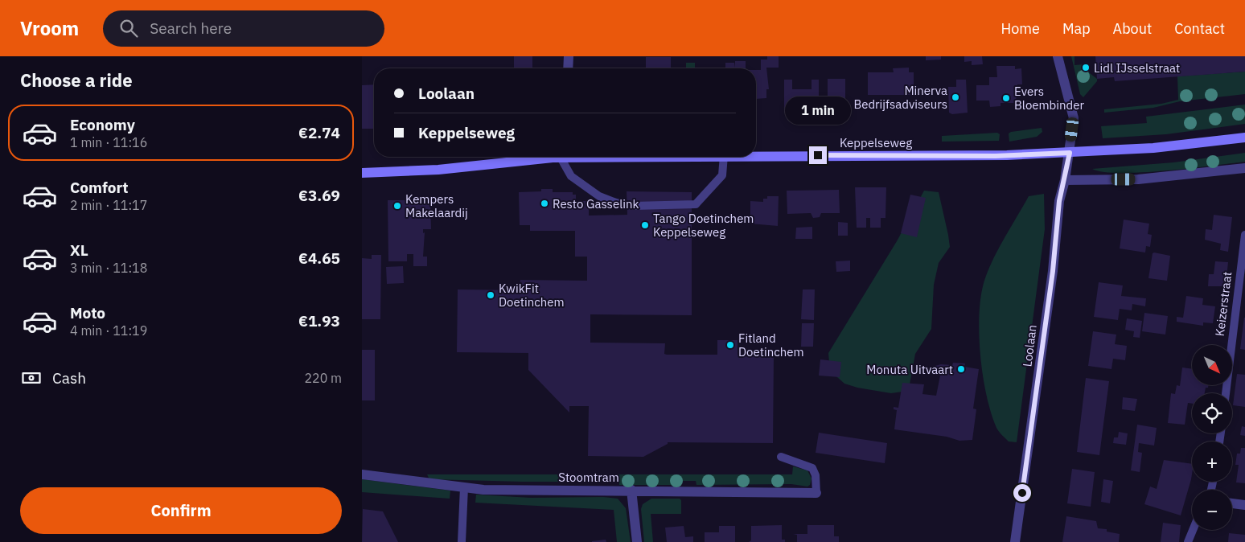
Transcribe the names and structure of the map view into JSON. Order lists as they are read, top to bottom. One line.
{"streets":{"main road":["Keppelseweg"],"street":["Loolaan","Stoomtram"],"lane":["Keizerstraat"]},"crossings":[["Keppelseweg","Loolaan"]],"places":["Lidl IJsselstraat","Minerva Bedrijfsadviseurs","Evers Bloembinder","Resto Gasselink","Kempers Makelaardij","Tango Doetinchem Keppelseweg","KwikFit Doetinchem","Fitland Doetinchem","Monuta Uitvaart"],"north":"bottom right","page":{"header":"Vroom","search":"Search here","nav":["Home","Map","About","Contact"],"heading":"Choose a ride","banner":["Loolaan","Keppelseweg"],"bubble":"1 min","list":[{"name":"Economy","note":"1 min · 11:16","value":"€2.74"},{"name":"Comfort","note":"2 min · 11:17","value":"€3.69"},{"name":"XL","note":"3 min · 11:18","value":"€4.65"},{"name":"Moto","note":"4 min · 11:19","value":"€1.93"}],"map_buttons":["+","−"],"pay":["Cash","220 m"],"buttons":"Confirm"}}
